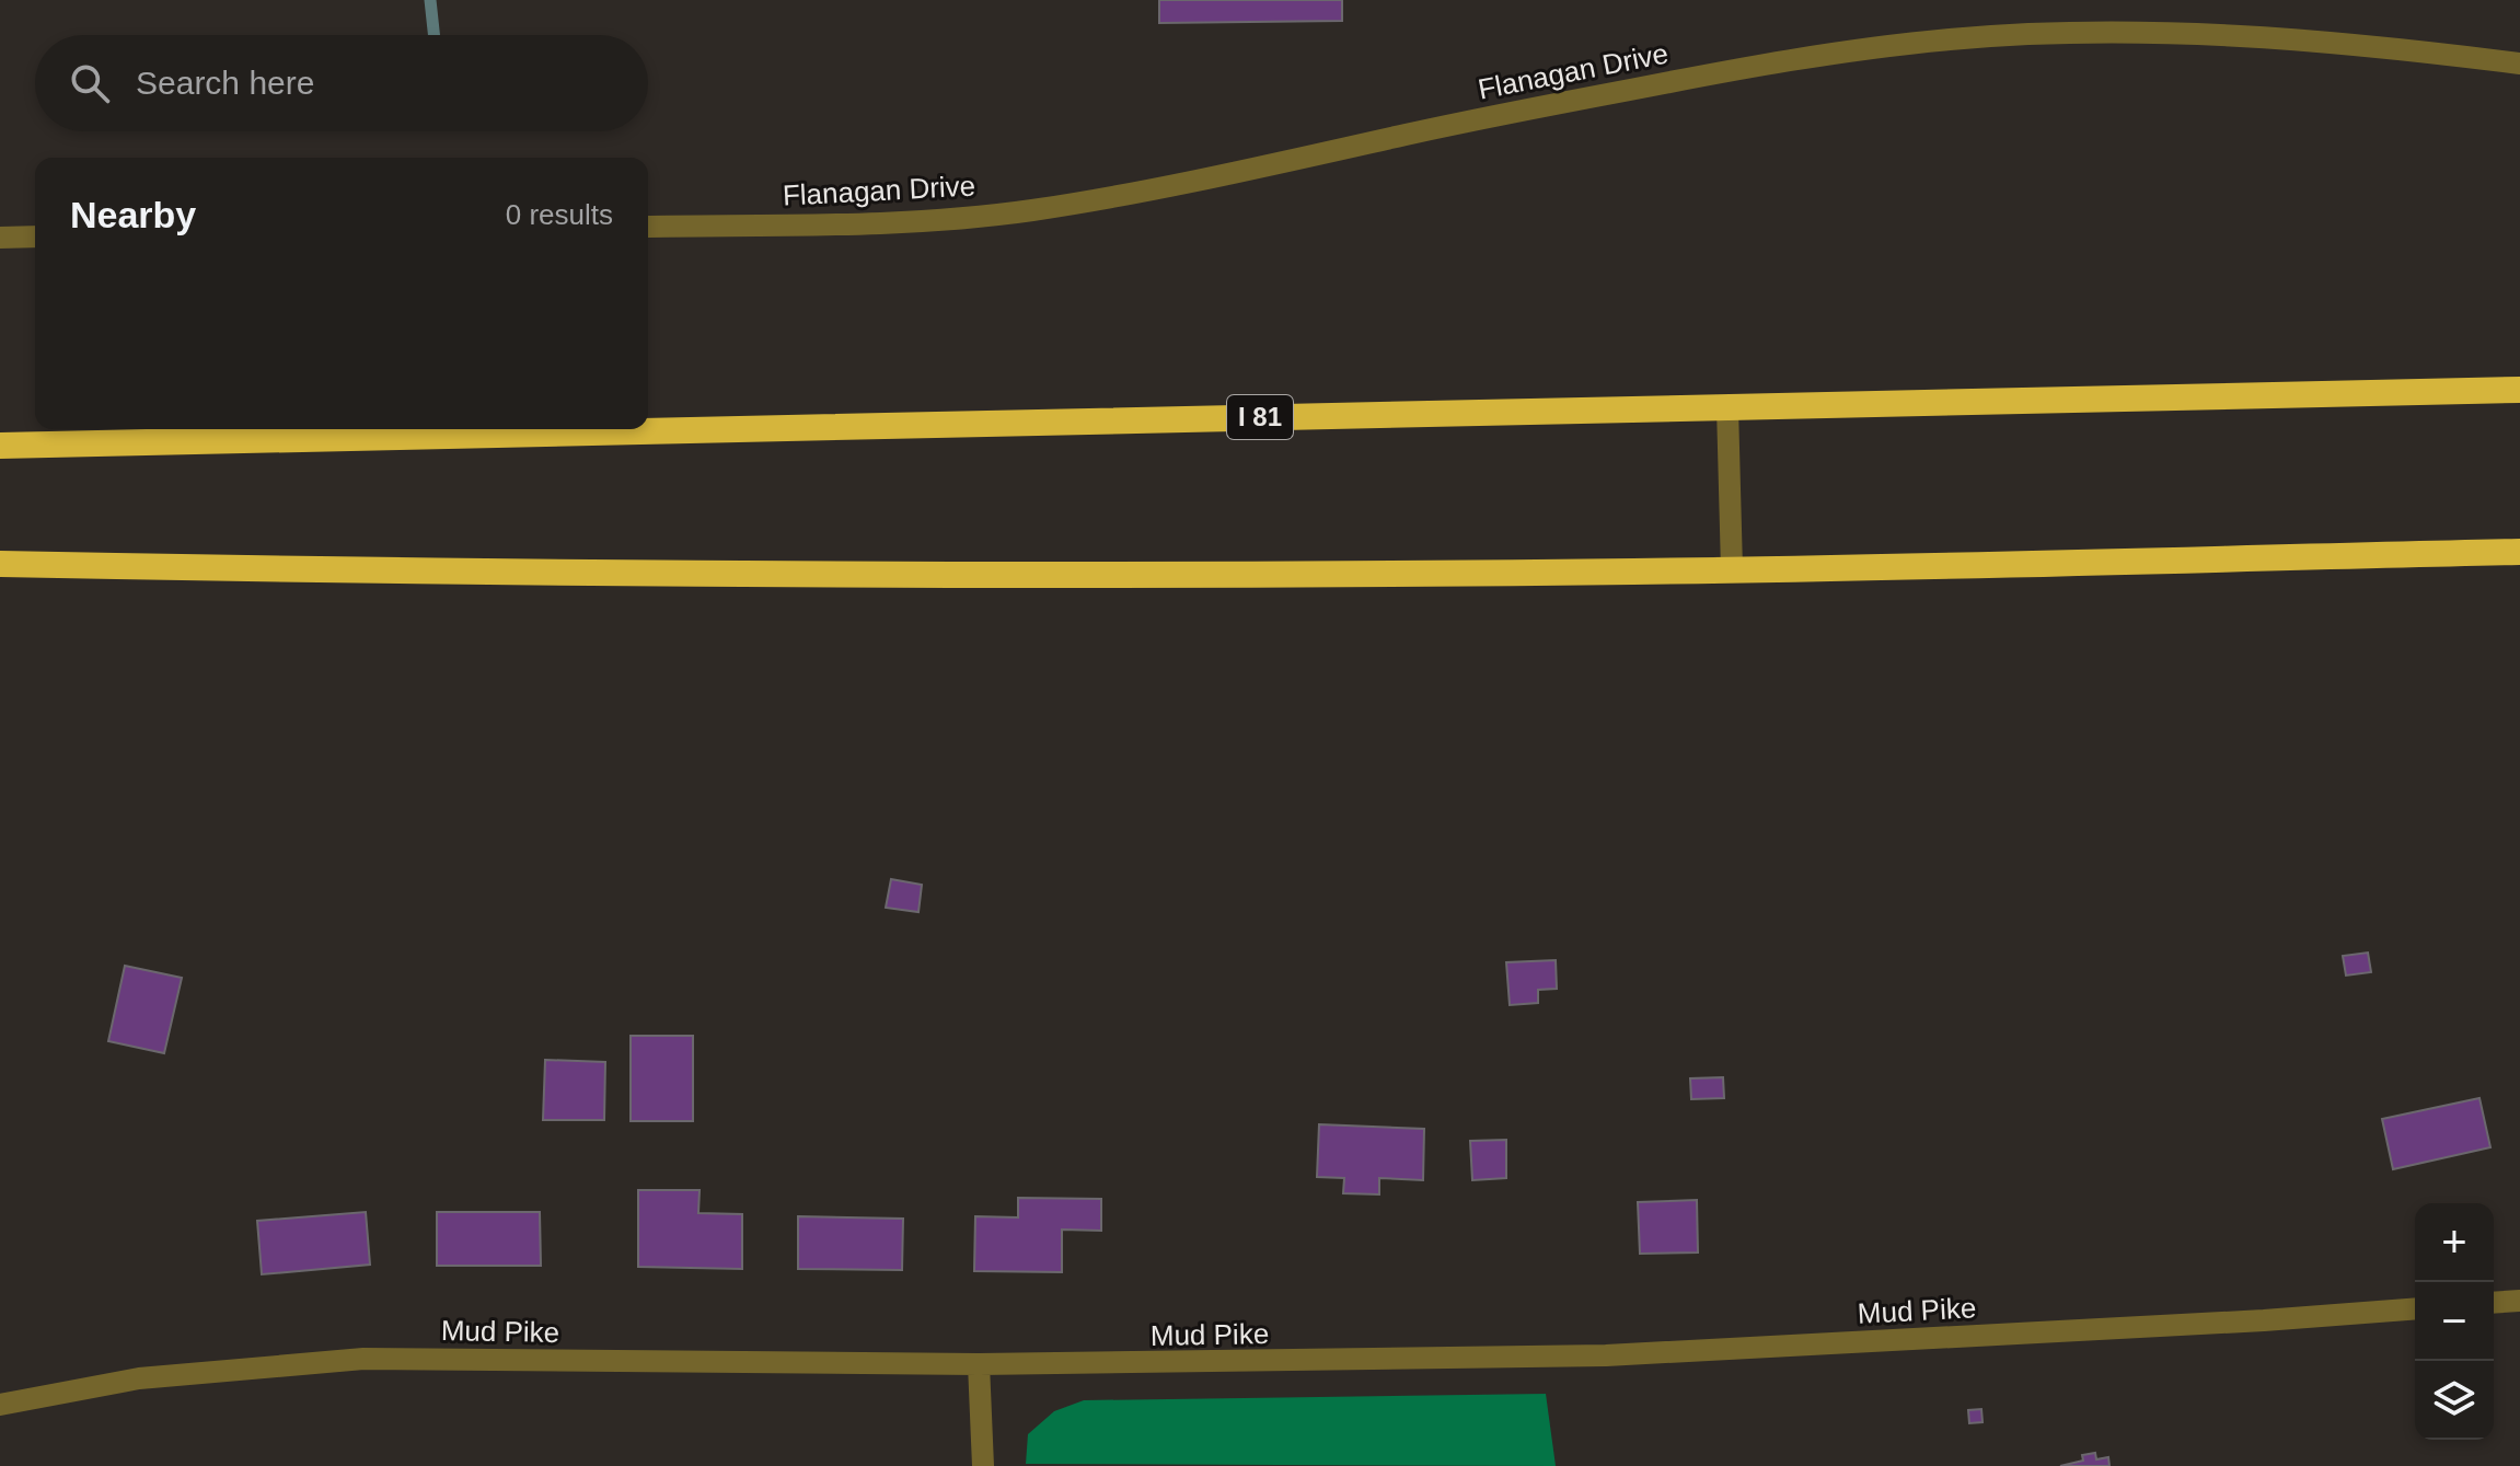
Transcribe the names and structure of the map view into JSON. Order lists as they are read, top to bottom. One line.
{"streets":{"highway":["I 81"],"street":["Flanagan Drive","Mud Pike"]},"page":{"search":"Search here","heading":["Nearby","0 results"],"map_buttons":["+","−"]}}
